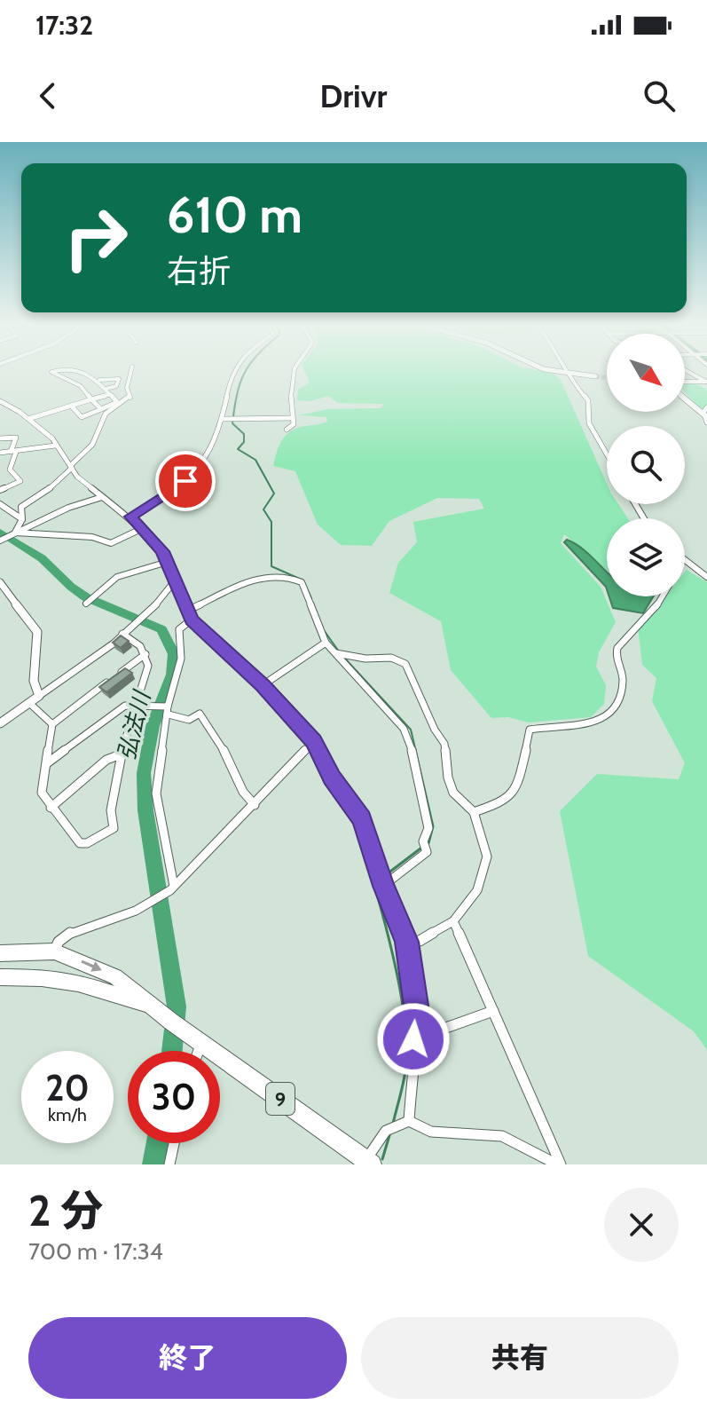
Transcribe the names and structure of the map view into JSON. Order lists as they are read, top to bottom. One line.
{"streets":{"highway":["9"]},"water":["弘法川"],"north":"bottom right","page":{"status":"17:32","header":"Drivr","turn":["610 m","右折"],"speed":"20 km/h","limit":"30","heading":["2 分","700 m · 17:34"],"buttons":["終了","共有"]}}
